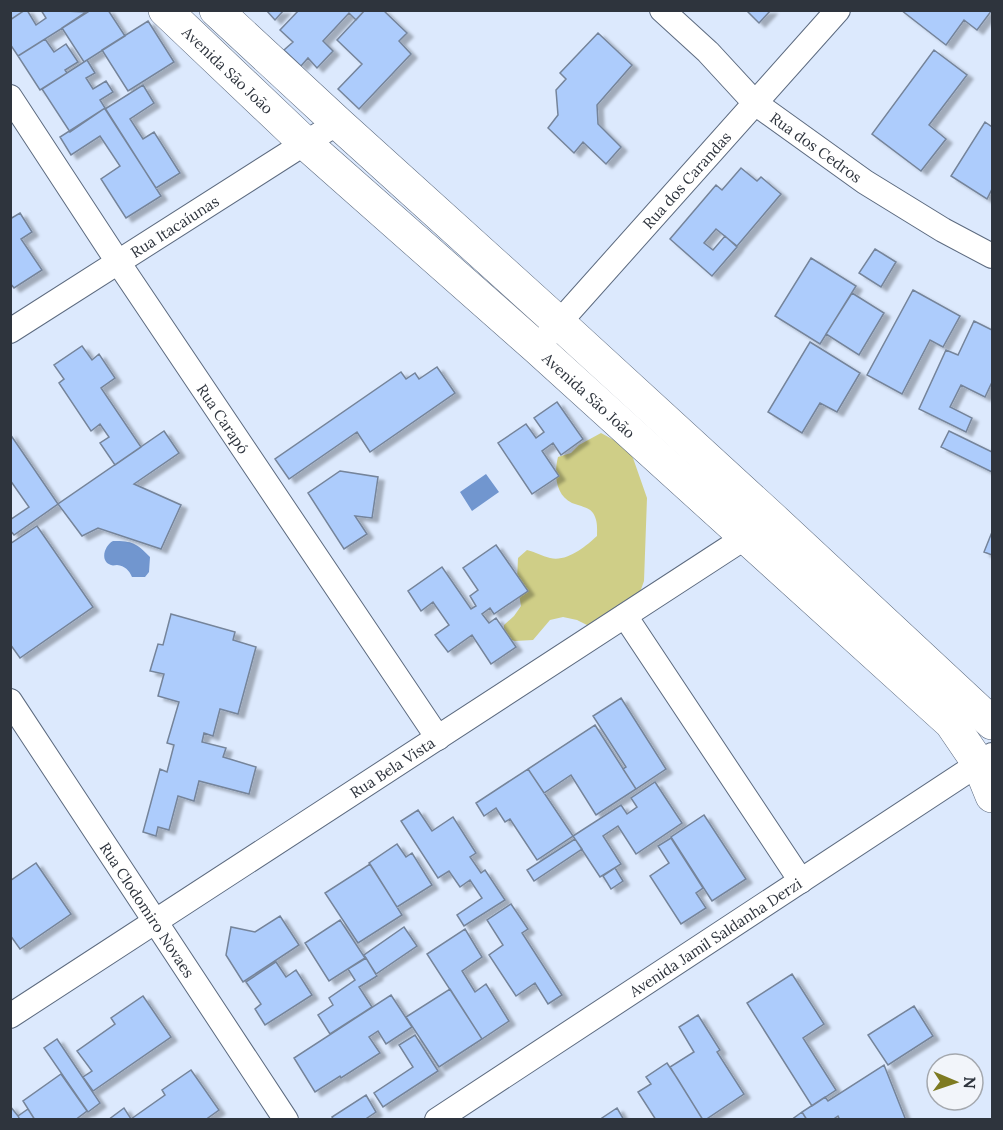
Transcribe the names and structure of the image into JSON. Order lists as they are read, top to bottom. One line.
{"streets":{"street":["Avenida São João","Rua dos Cedros","Rua dos Carandas","Rua Itacaíunas","Rua Carapó","Rua Bela Vista","Rua Clodomiro Novaes","Avenida Jamil Saldanha Derzi"]},"crossings":[["Avenida São João","Rua dos Carandas"],["Avenida São João","Rua Itacaíunas"],["Avenida São João","Rua Bela Vista"],["Avenida São João","Avenida Jamil Saldanha Derzi"],["Rua dos Cedros","Rua dos Carandas"],["Rua Itacaíunas","Rua Carapó"],["Rua Carapó","Rua Bela Vista"],["Rua Bela Vista","Rua Clodomiro Novaes"]],"north":"right"}
